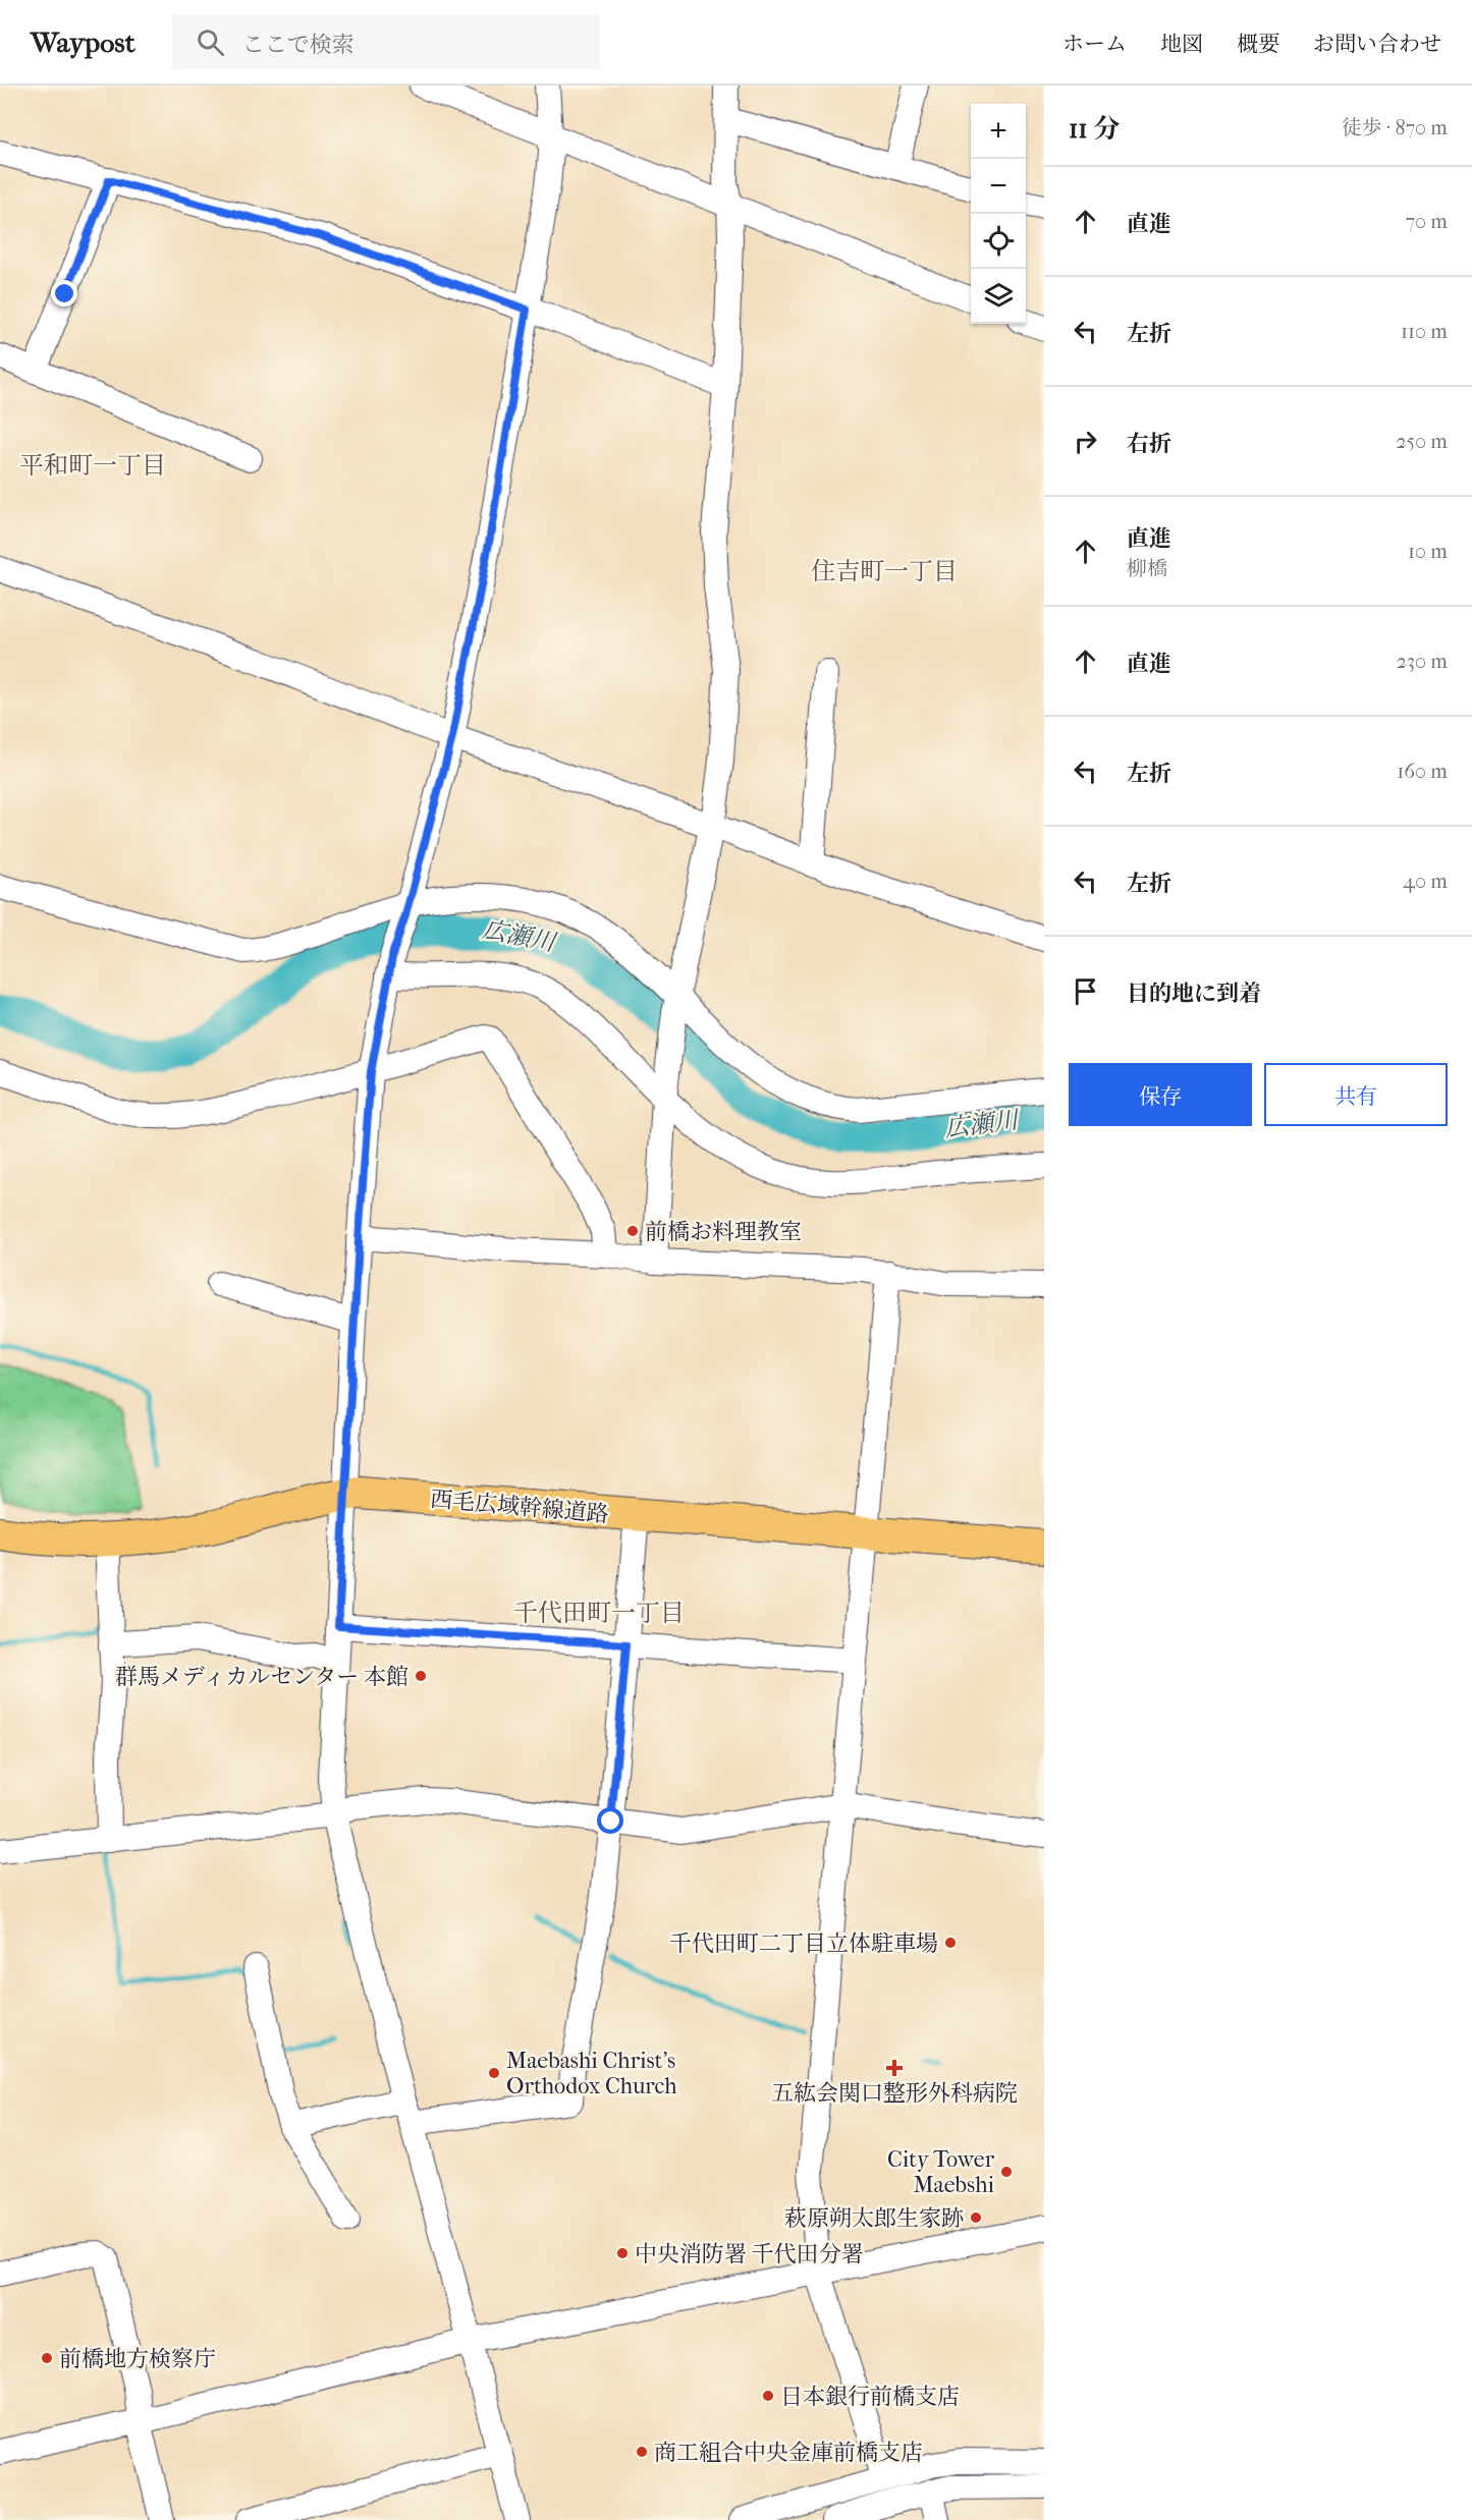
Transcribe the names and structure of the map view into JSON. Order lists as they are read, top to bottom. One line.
{"streets":{"main road":["西毛広域幹線道路"]},"districts":["平和町一丁目","住吉町一丁目","千代田町一丁目"],"water":["広瀬川"],"places":{"other":["前橋お料理教室","群馬メディカルセンター 本館","千代田町二丁目立体駐車場","Maebashi Christ's Orthodox Church","City Tower Maebshi","萩原朔太郎生家跡","中央消防署 千代田分署","前橋地方検察庁","日本銀行前橋支店","商工組合中央金庫前橋支店"],"health":["五紘会関口整形外科病院"]},"page":{"header":"Waypost","search":"ここで検索","nav":["ホーム","地図","概要","お問い合わせ"],"heading":["11 分","徒歩 · 870 m"],"map_buttons":["+","−"],"list":[["直進","70 m"],["左折","110 m"],["右折","250 m"],["直進","柳橋","10 m"],["直進","230 m"],["左折","160 m"],["左折","40 m"],"目的地に到着"],"buttons":["保存","共有"]}}
